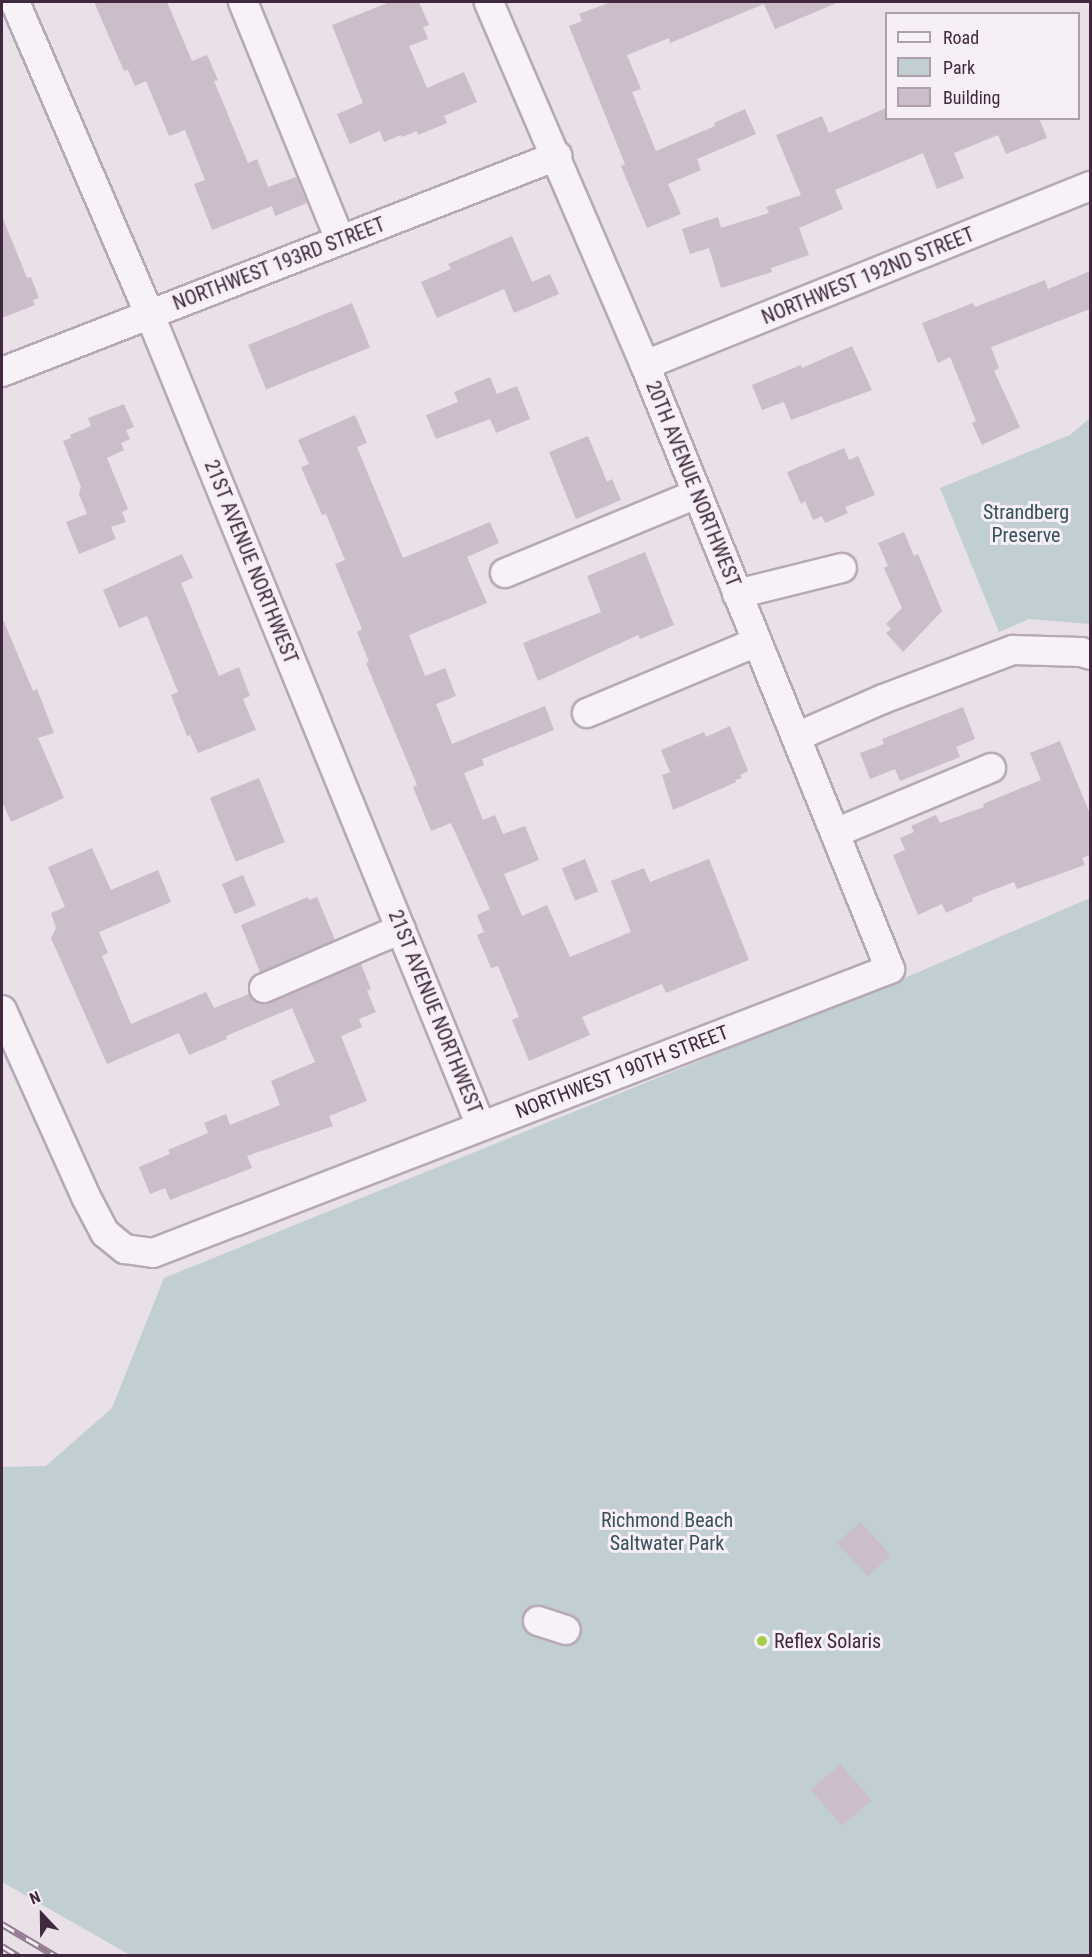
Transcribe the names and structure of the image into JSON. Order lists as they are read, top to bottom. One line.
{"streets":{"street":["NORTHWEST 193RD STREET","NORTHWEST 192ND STREET","20TH AVENUE NORTHWEST","21ST AVENUE NORTHWEST","NORTHWEST 190TH STREET"]},"crossings":[["NORTHWEST 193RD STREET","20TH AVENUE NORTHWEST"],["NORTHWEST 193RD STREET","21ST AVENUE NORTHWEST"],["NORTHWEST 192ND STREET","20TH AVENUE NORTHWEST"],["20TH AVENUE NORTHWEST","NORTHWEST 190TH STREET"],["21ST AVENUE NORTHWEST","NORTHWEST 190TH STREET"]],"parks":["Strandberg Preserve","Richmond Beach Saltwater Park"],"places":["Reflex Solaris"],"legend":["Road","Park","Building"],"north":"top"}
